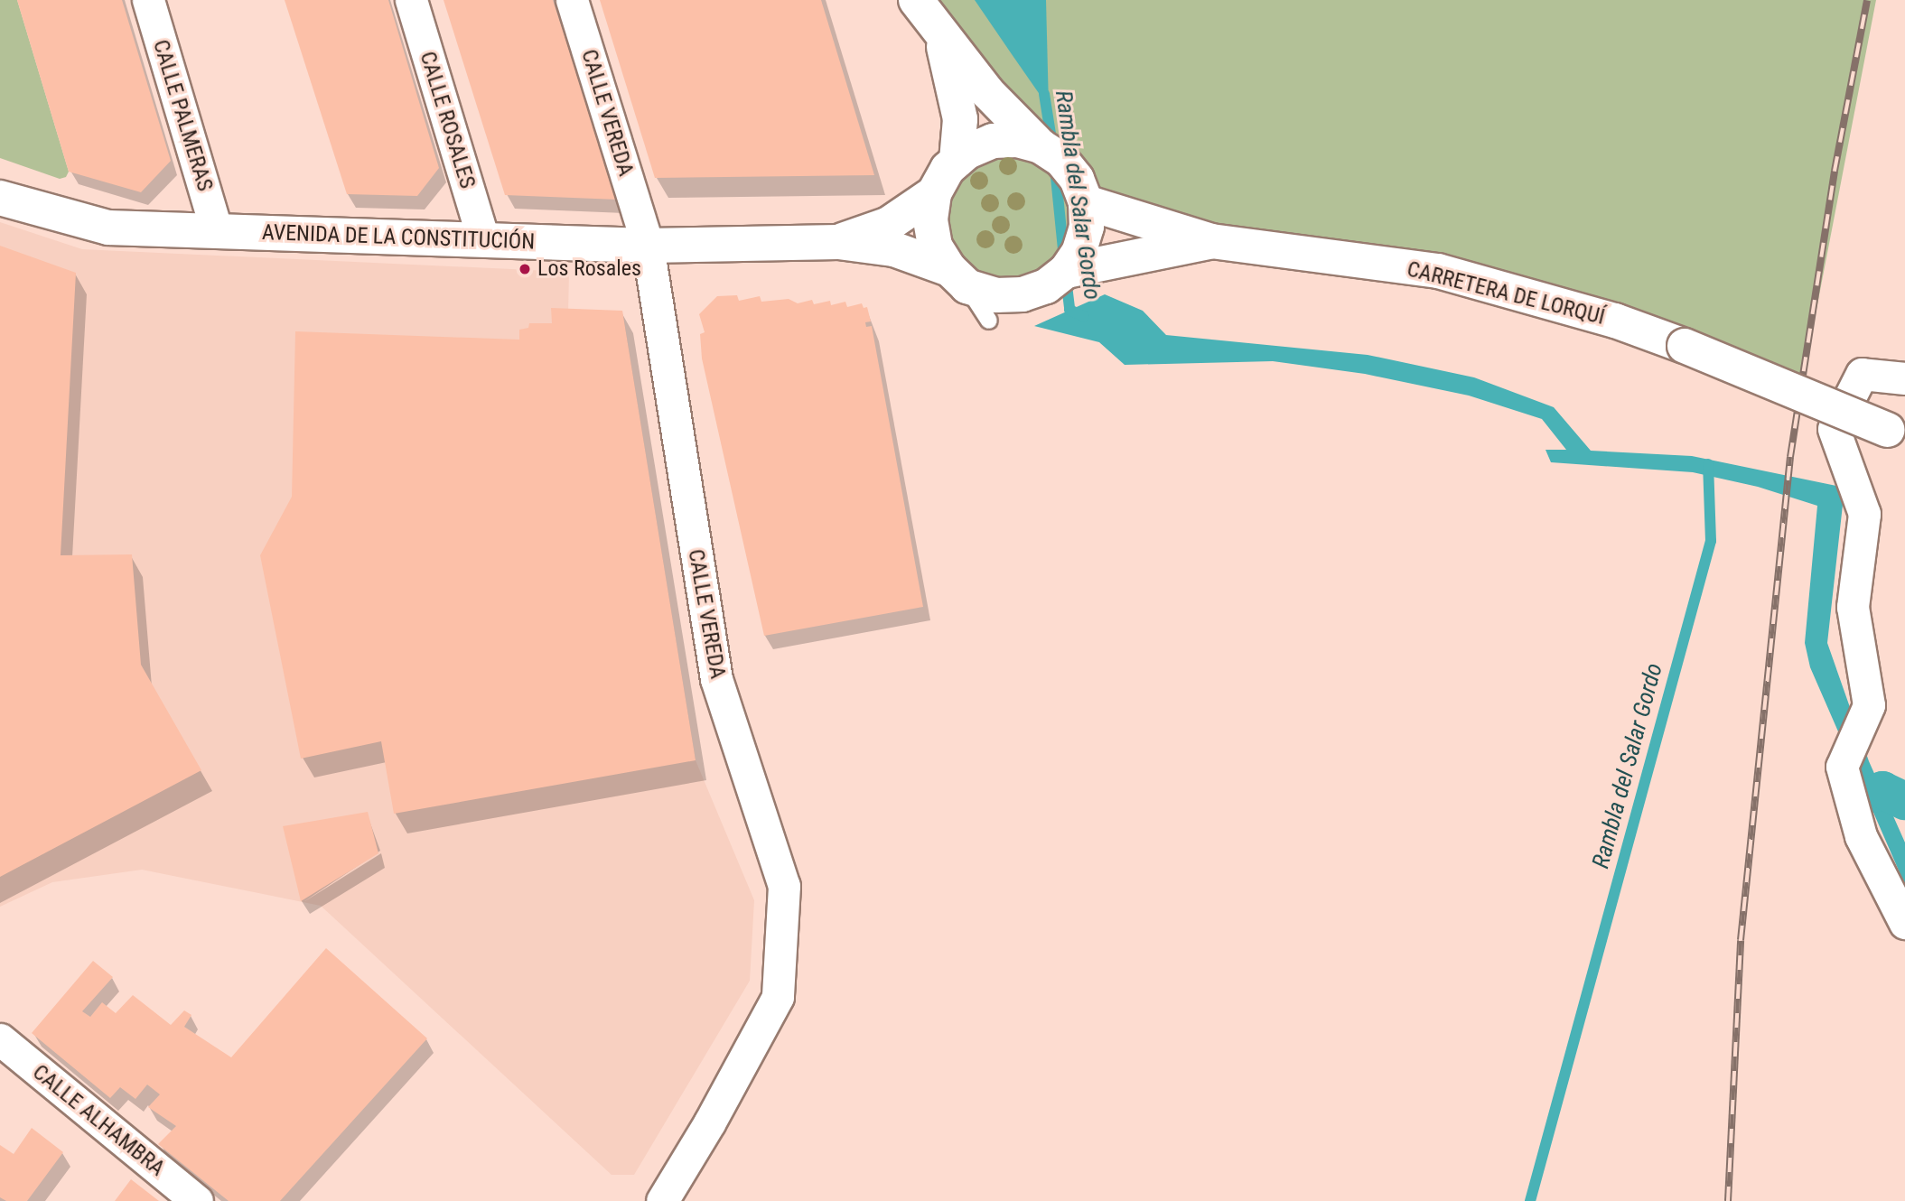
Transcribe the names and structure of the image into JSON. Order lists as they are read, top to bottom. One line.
{"streets":{"main road":["AVENIDA DE LA CONSTITUCIÓN","CARRETERA DE LORQUÍ"],"street":["CALLE VEREDA","CALLE PALMERAS","CALLE ROSALES","CALLE ALHAMBRA"]},"crossings":[["CALLE VEREDA","AVENIDA DE LA CONSTITUCIÓN"],["CALLE PALMERAS","AVENIDA DE LA CONSTITUCIÓN"],["CALLE ROSALES","AVENIDA DE LA CONSTITUCIÓN"]],"water":["Rambla del Salar Gordo"],"places":["Los Rosales"]}
